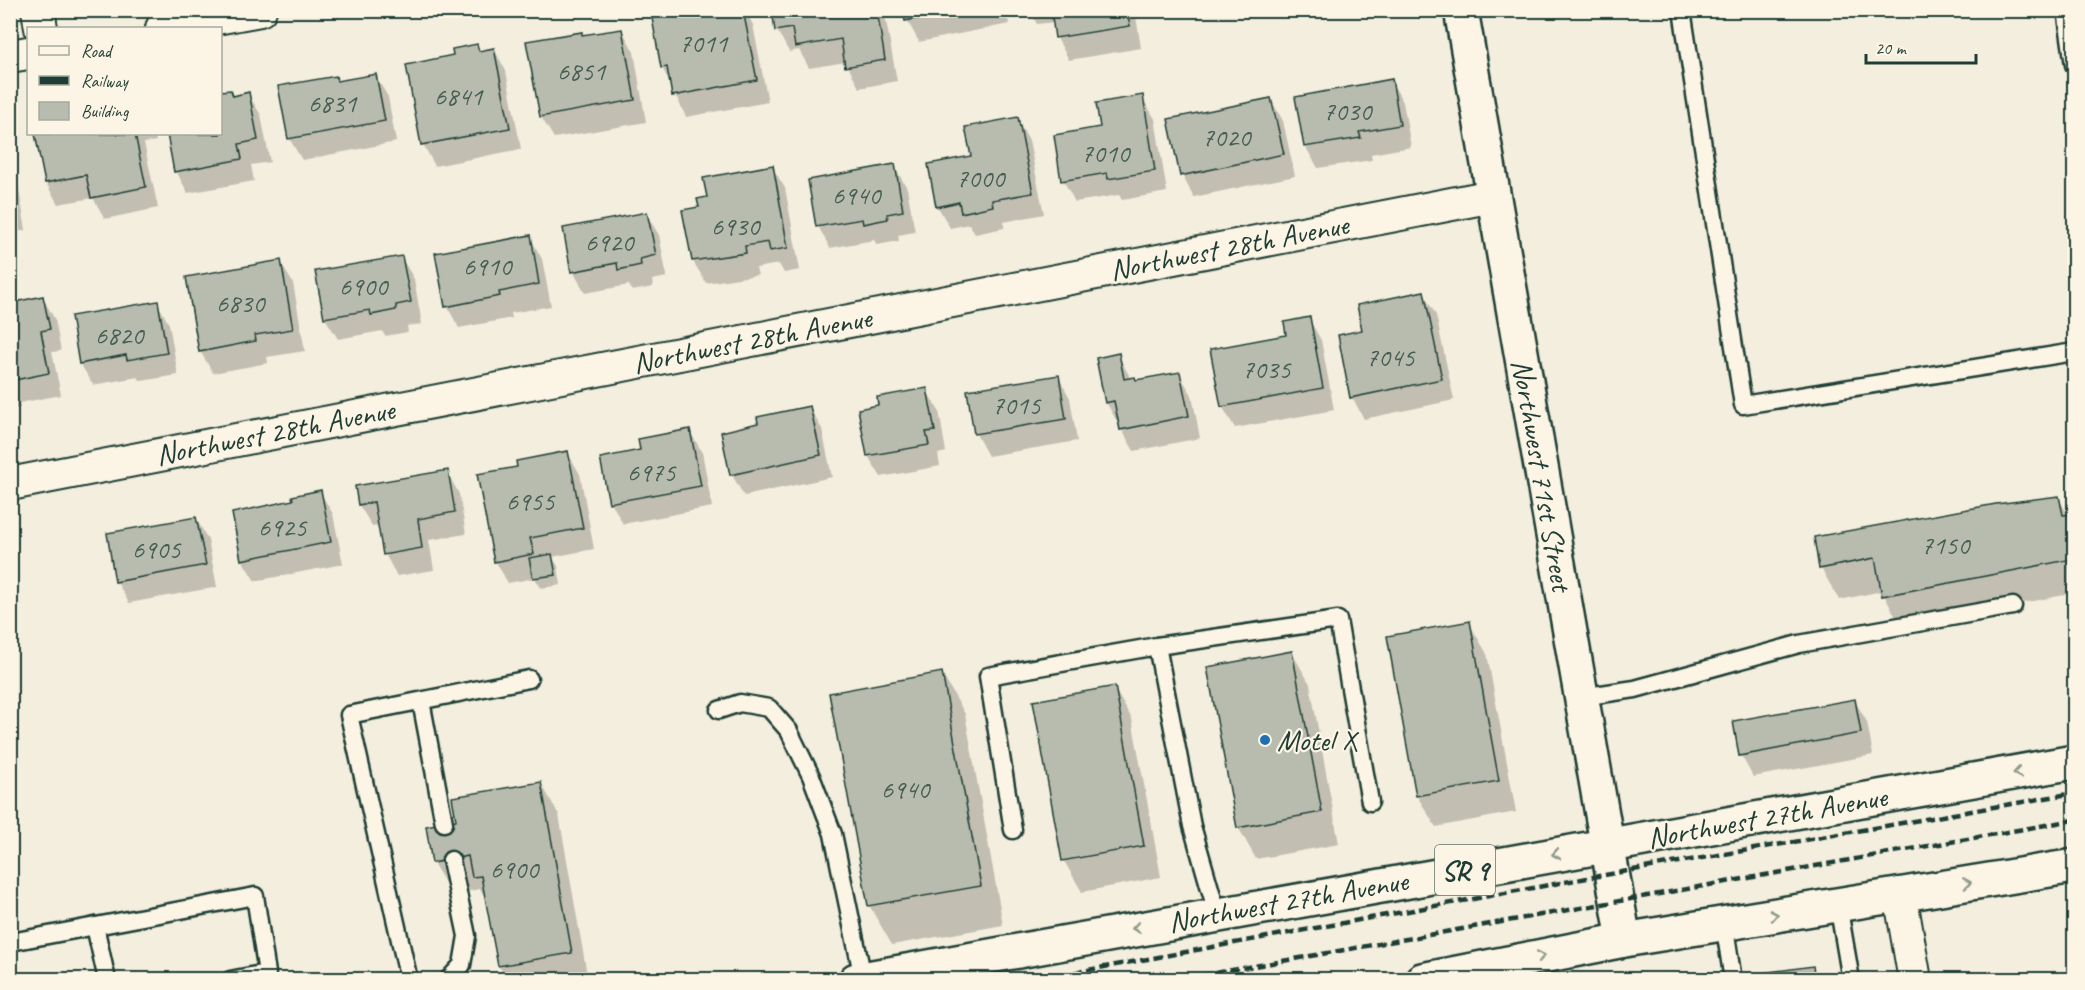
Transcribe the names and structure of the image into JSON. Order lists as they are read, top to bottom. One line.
{"streets":{"main road":["Northwest 71st Street","Northwest 27th Avenue","SR 9"],"street":["Northwest 28th Avenue"]},"crossings":[["Northwest 28th Avenue","Northwest 71st Street"],["Northwest 71st Street","Northwest 27th Avenue"]],"places":["Motel X"],"house_numbers":["7011","6851","6841","6831","7030","7020","7010","7000","6940","6930","6920","6910","6900","6830","6820","7045","7035","7015","6975","6955","6925","7150","6905","6940","6900"],"legend":["Road","Railway","Building"],"scale_bar":"20 m"}
